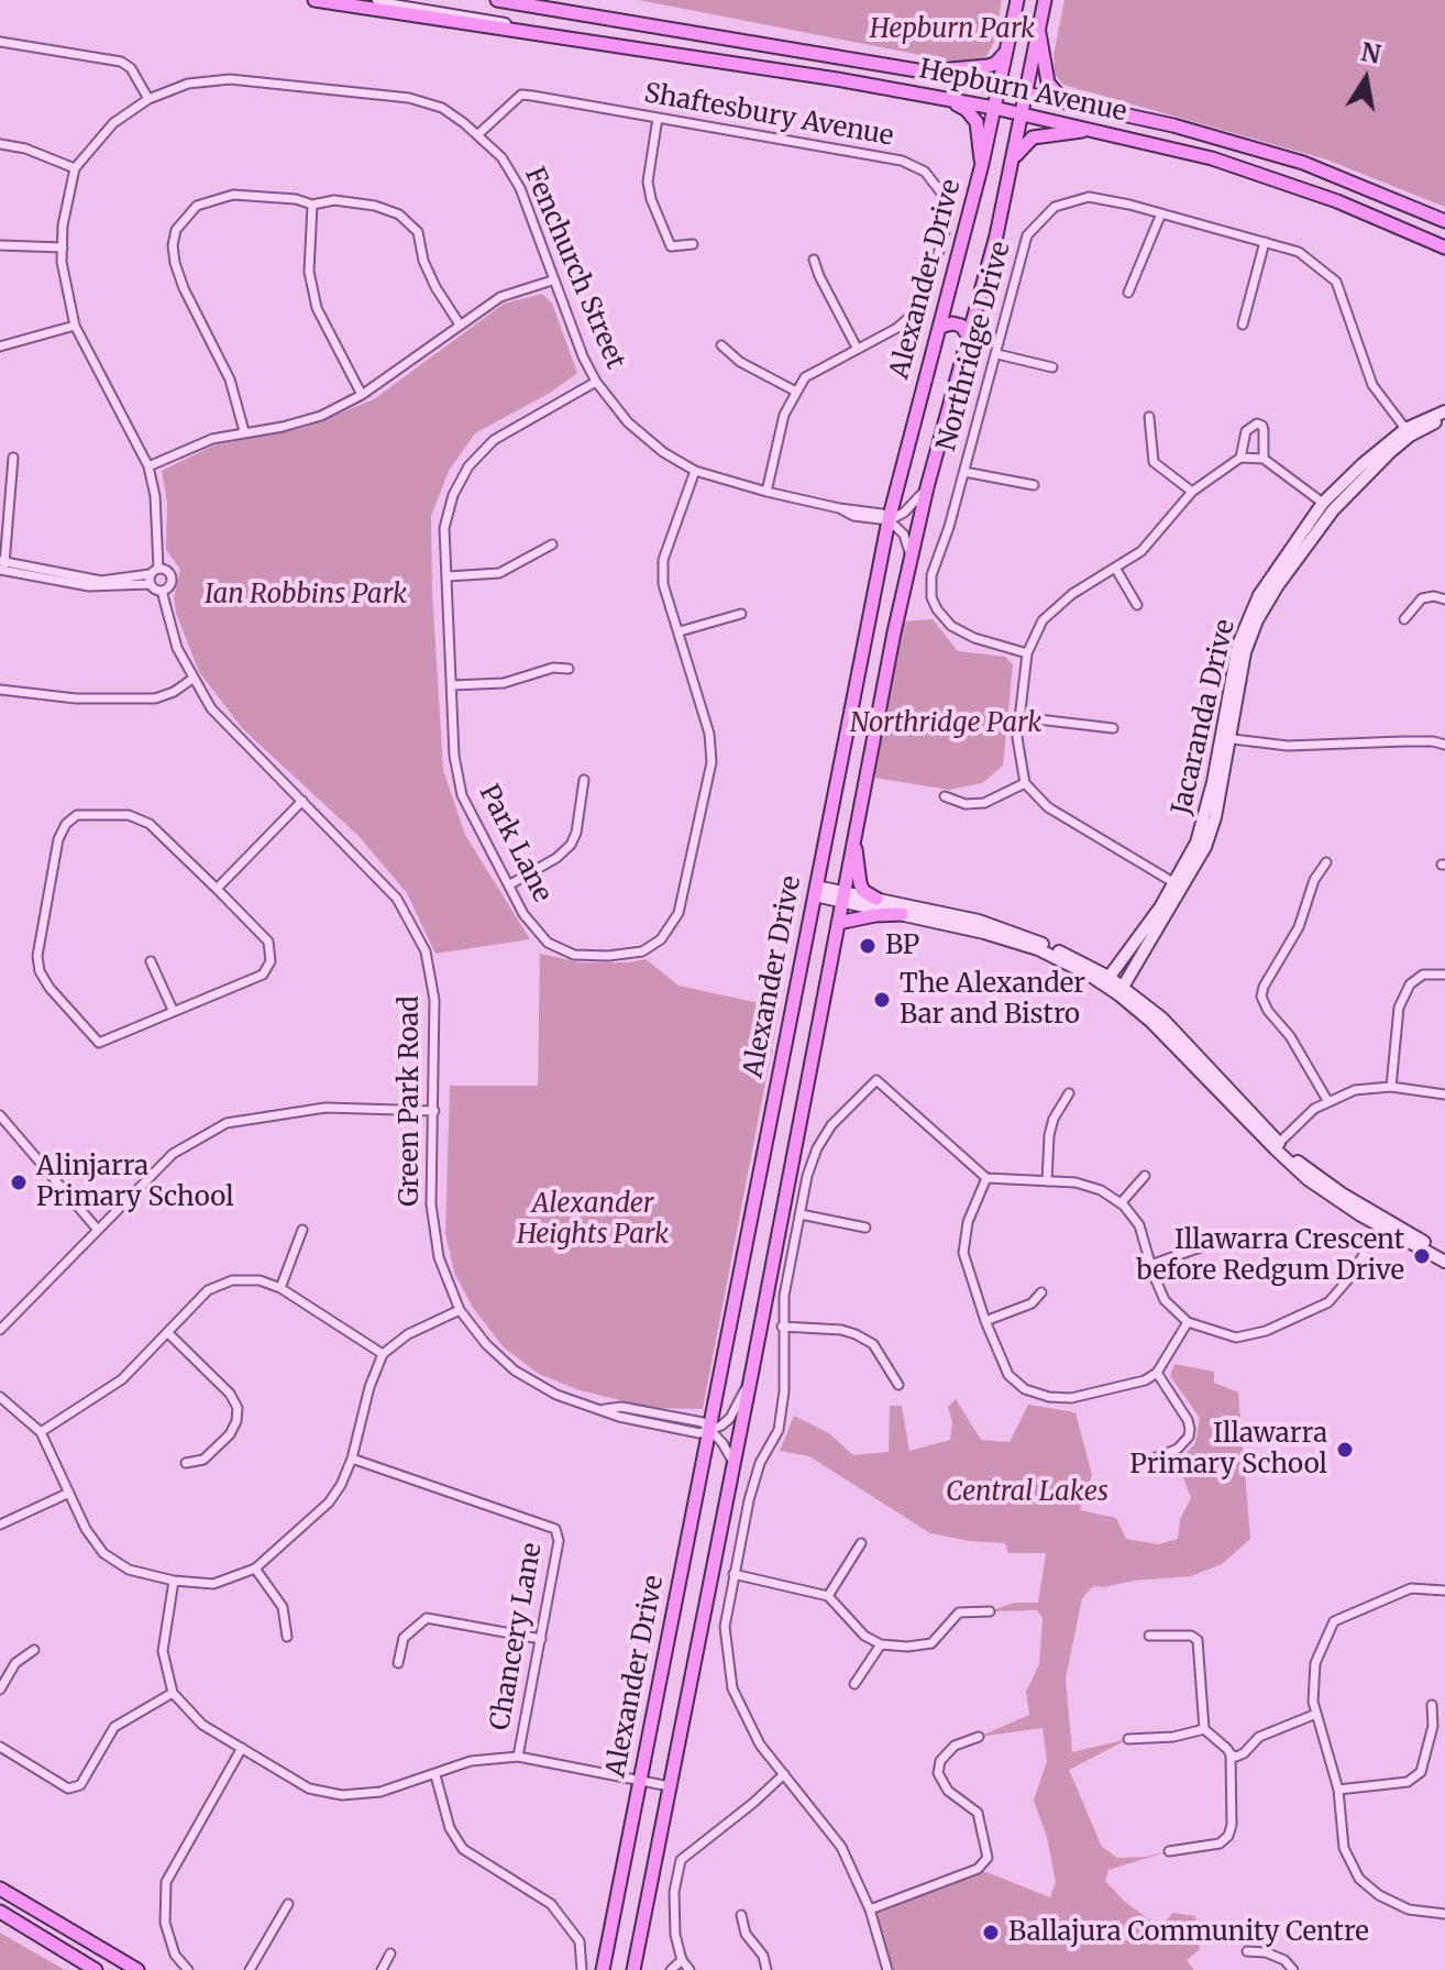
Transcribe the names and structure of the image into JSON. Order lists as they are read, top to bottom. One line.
{"streets":{"main road":["Hepburn Avenue","Alexander Drive","Jacaranda Drive"],"street":["Shaftesbury Avenue","Fenchurch Street","Northridge Drive","Park Lane","Green Park Road","Chancery Lane"]},"crossings":[["Hepburn Avenue","Alexander Drive"],["Shaftesbury Avenue","Fenchurch Street"],["Fenchurch Street","Alexander Drive"],["Fenchurch Street","Park Lane"],["Fenchurch Street","Green Park Road"],["Alexander Drive","Green Park Road"],["Northridge Drive","Jacaranda Drive"]],"parks":["Hepburn Park","Ian Robbins Park","Northridge Park","Alexander Heights Park","Central Lakes"],"places":["BP","The Alexander Bar and Bistro","Alinjarra Primary School","Illawarra Crescent before Redgum Drive","Illawarra Primary School","Ballajura Community Centre"],"north":"top"}
